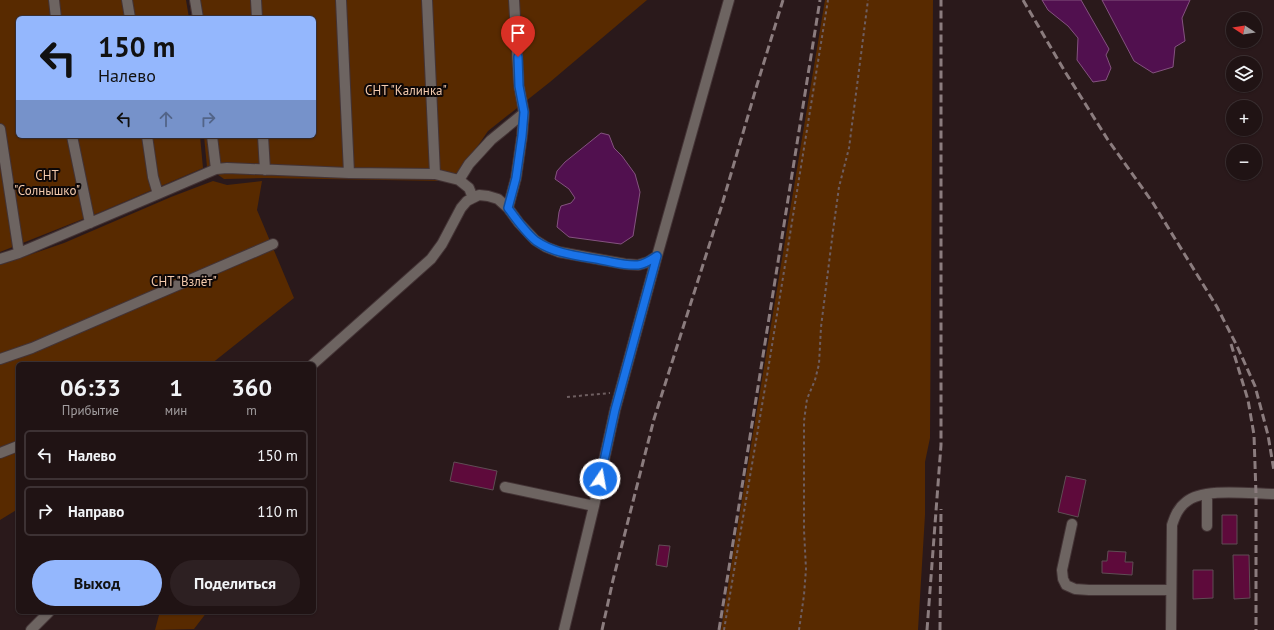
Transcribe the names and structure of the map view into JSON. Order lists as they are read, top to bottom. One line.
{"parks":["СНТ \"Калинка\"","СНТ \"Солнышко\"","СНТ \"Взлёт\""],"north":"left","page":{"map_buttons":["+","−"],"turn":["150 m","Налево"],"eta":["06:33","Прибытие","1","мин","360","m"],"list":[{"name":"Налево","value":"150 m"},{"name":"Направо","value":"110 m"}],"buttons":["Выход","Поделиться"]}}
